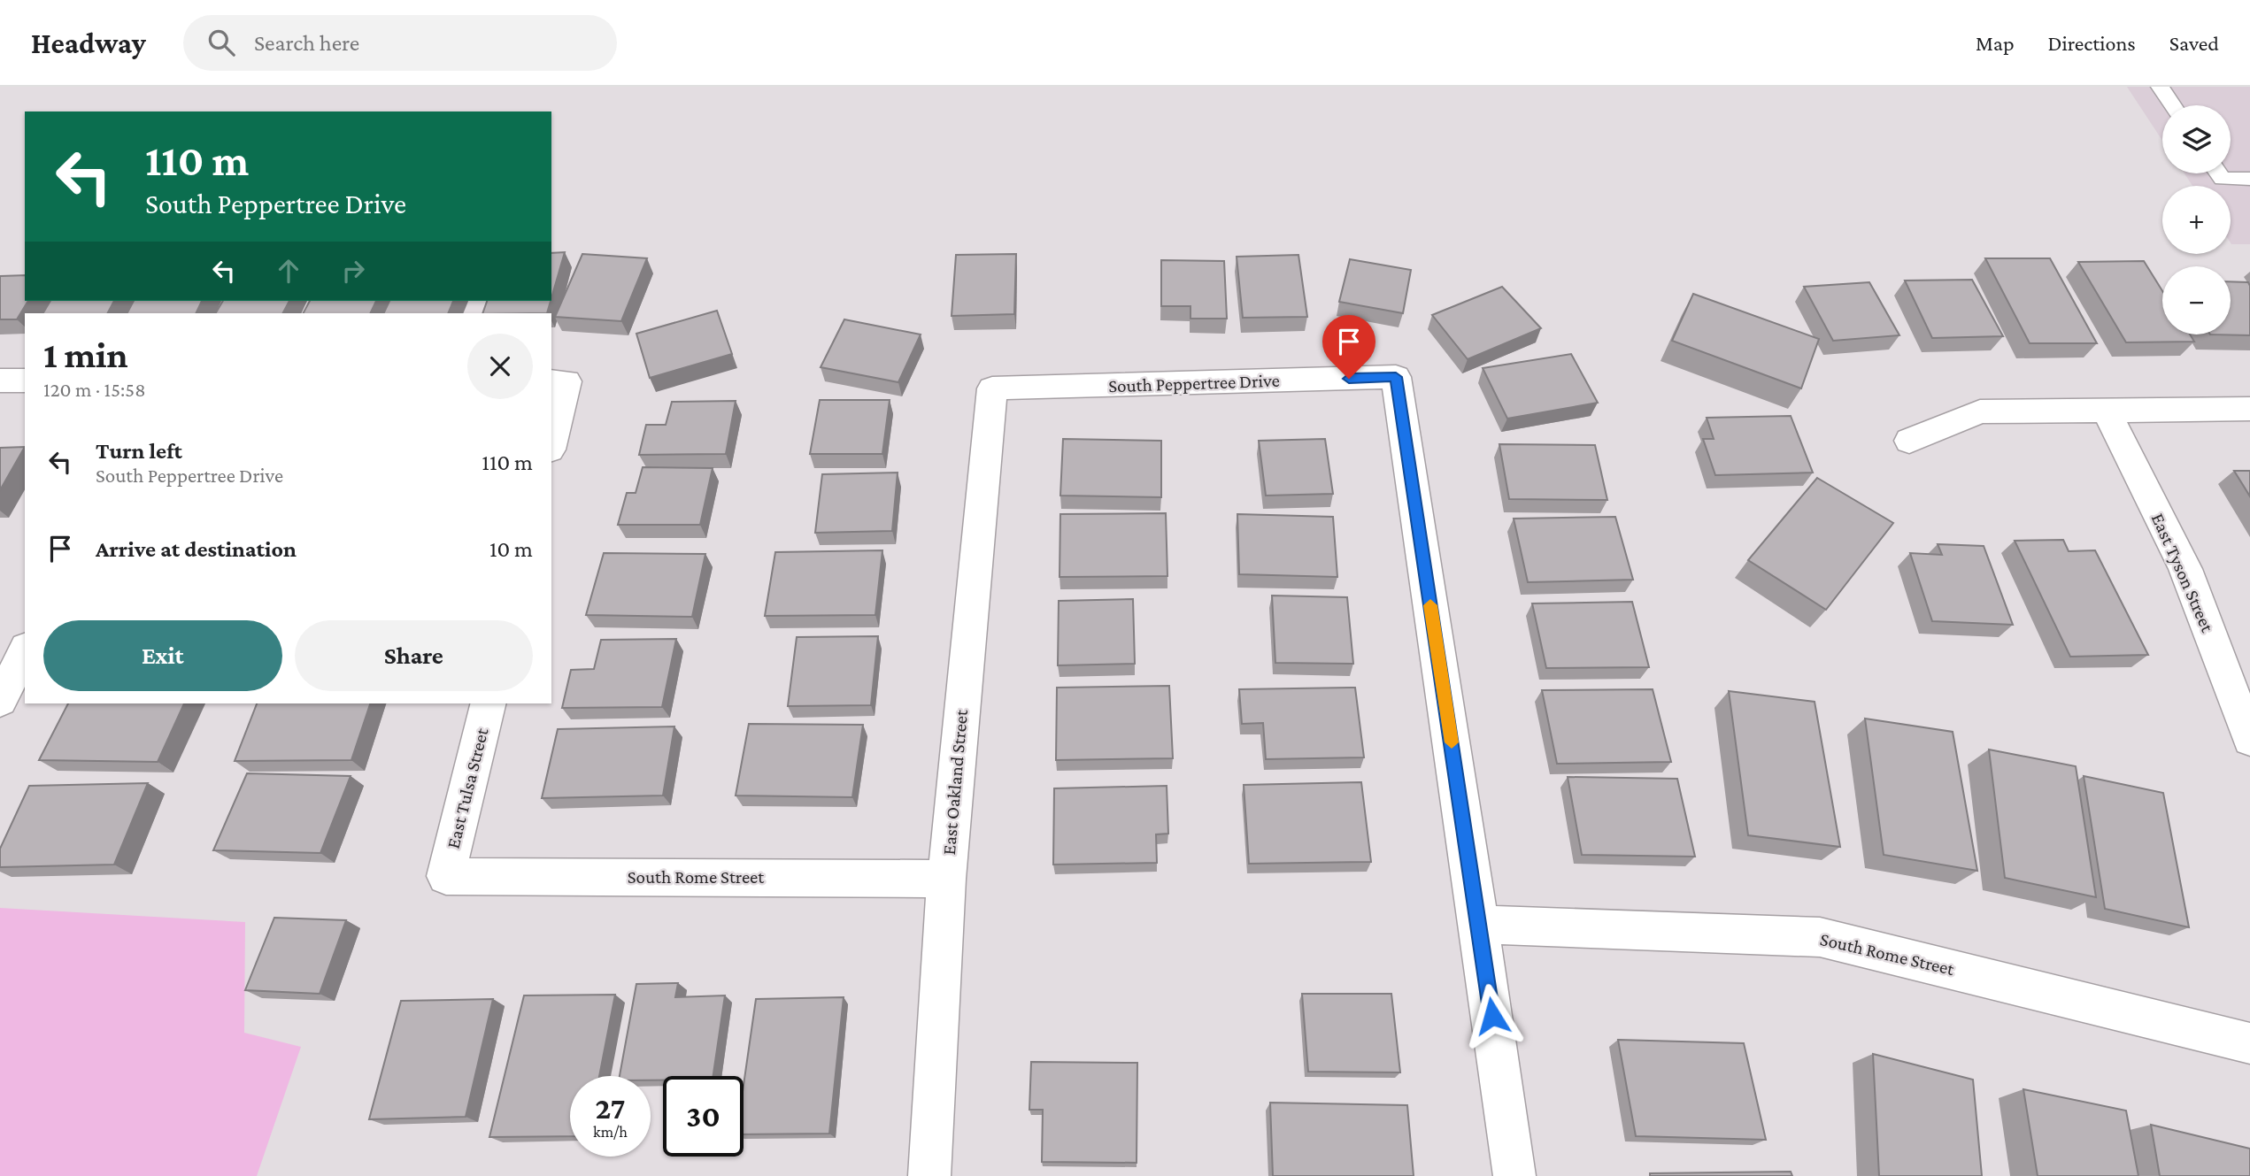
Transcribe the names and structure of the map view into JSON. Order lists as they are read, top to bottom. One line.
{"streets":{"street":["South Peppertree Drive","East Tyson Street","East Oakland Street","East Tulsa Street","South Rome Street"]},"crossings":[["South Peppertree Drive","East Oakland Street"],["South Peppertree Drive","South Rome Street"],["East Oakland Street","South Rome Street"],["East Tulsa Street","South Rome Street"]],"page":{"header":"Headway","search":"Search here","nav":["Map","Directions","Saved"],"map_buttons":["+","−"],"turn":["110 m","South Peppertree Drive"],"heading":["1 min","120 m · 15:58"],"list":[{"name":"Turn left","note":"South Peppertree Drive","value":"110 m"},{"name":"Arrive at destination","value":"10 m"}],"buttons":["Exit","Share"],"speed":"27 km/h","limit":"30"}}
